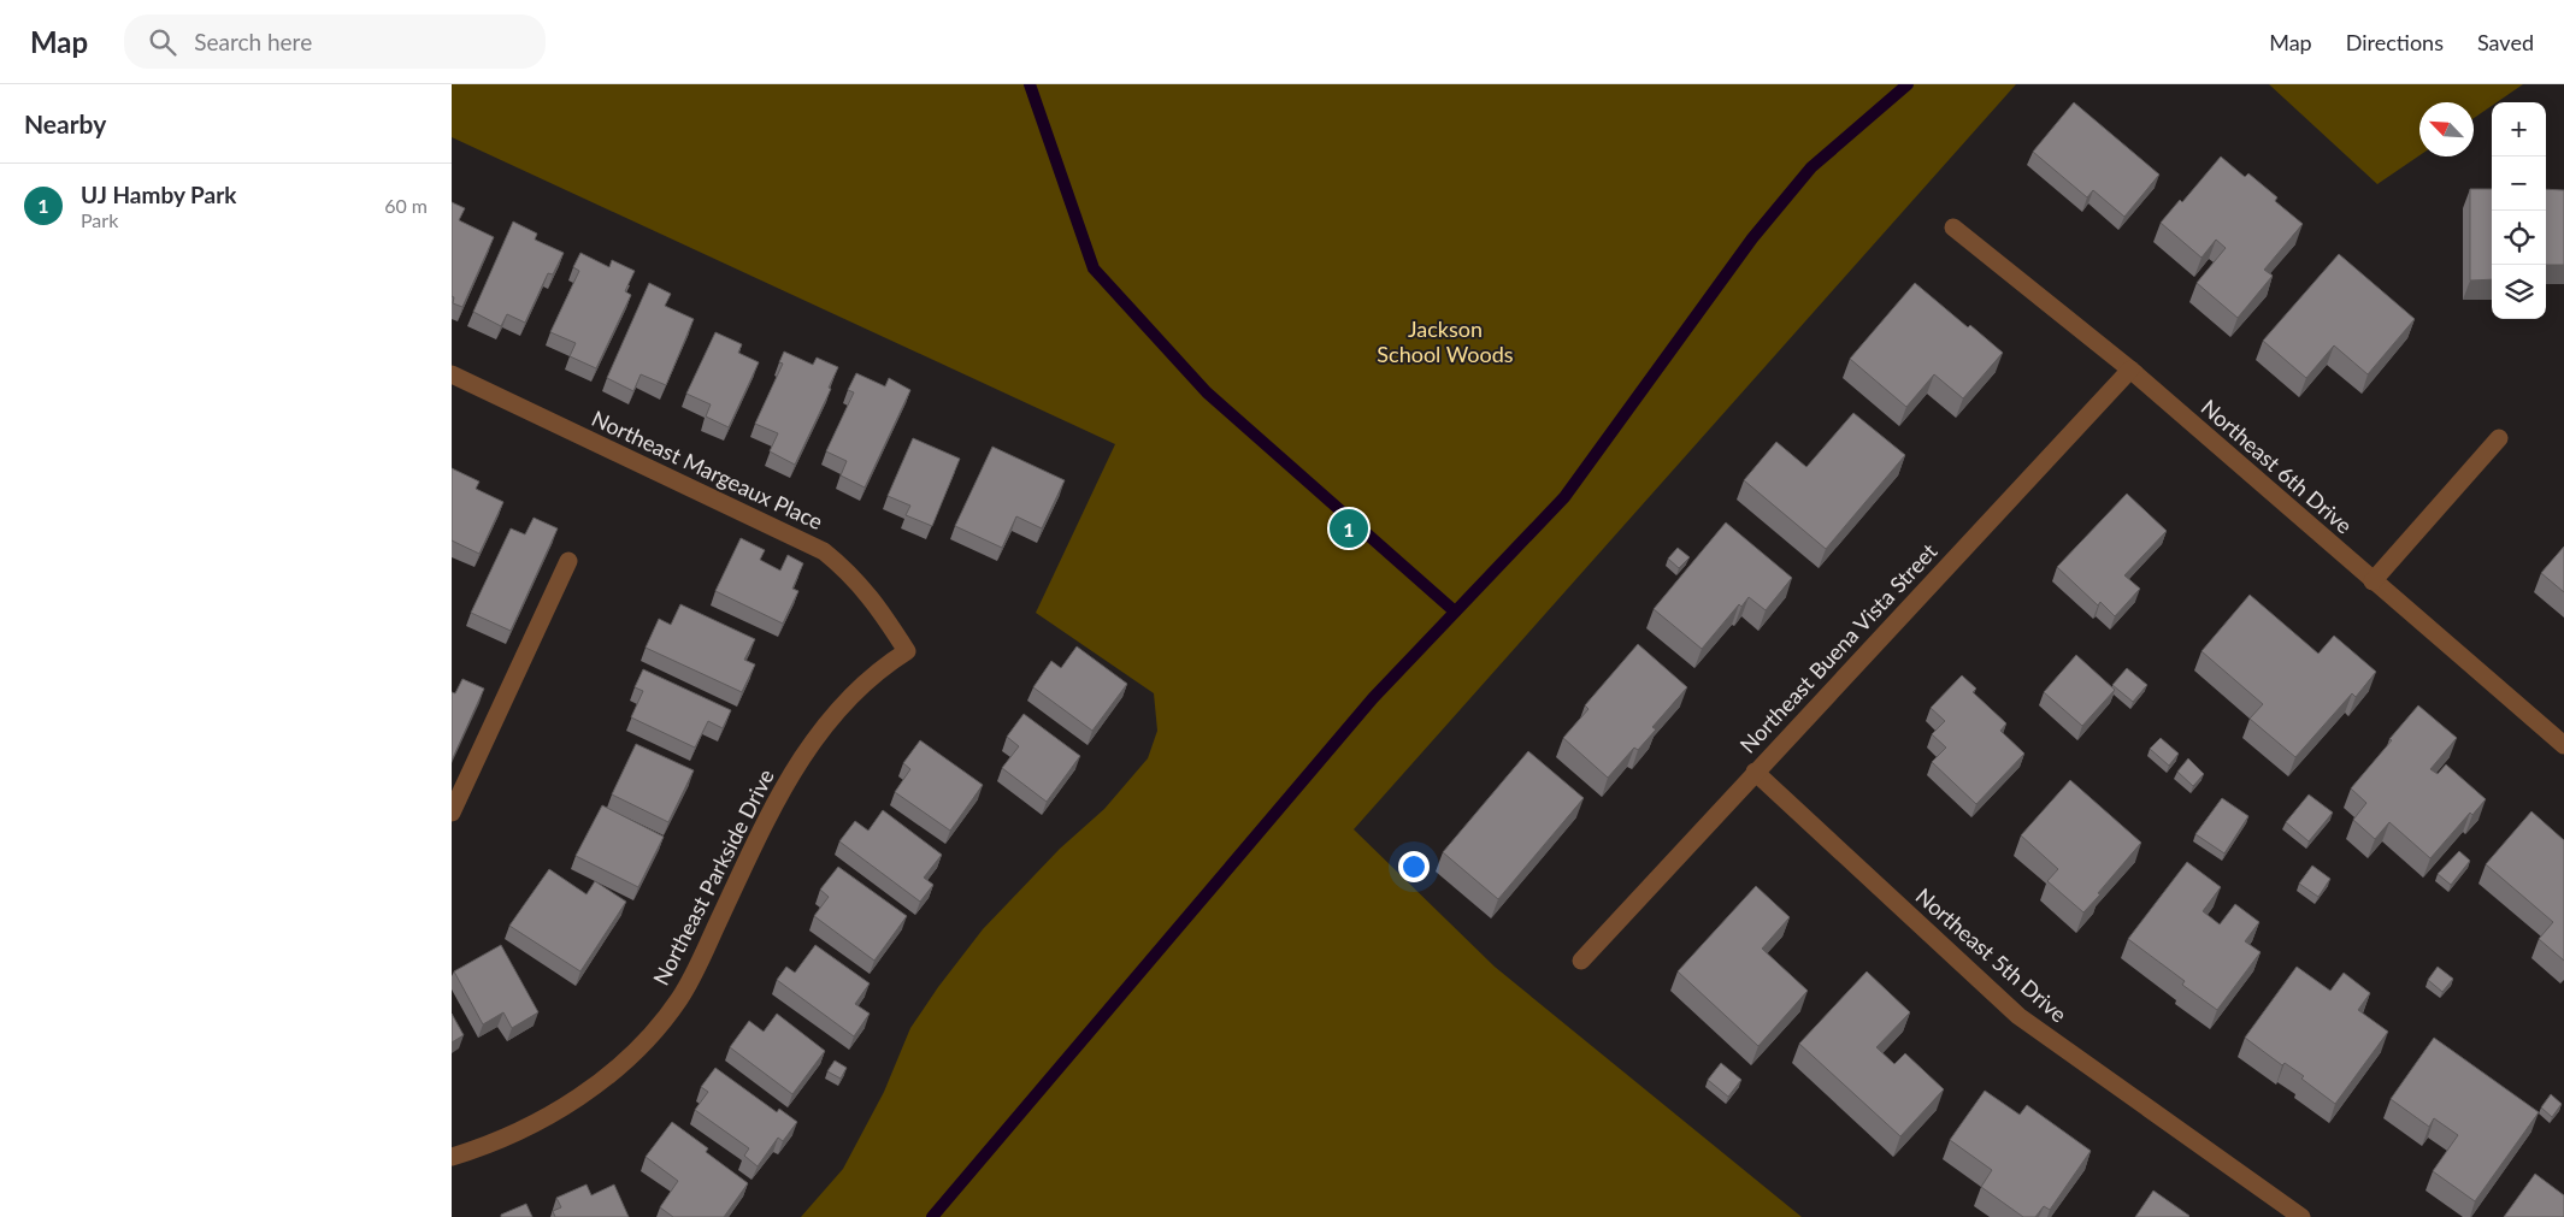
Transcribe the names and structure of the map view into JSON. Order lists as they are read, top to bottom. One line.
{"streets":{"street":["Northeast 6th Drive","Northeast Margeaux Place","Northeast Buena Vista Street","Northeast Parkside Drive","Northeast 5th Drive"]},"crossings":[["Northeast 6th Drive","Northeast Buena Vista Street"],["Northeast Margeaux Place","Northeast Parkside Drive"],["Northeast Buena Vista Street","Northeast 5th Drive"]],"parks":["Jackson School Woods"],"north":"top left","page":{"header":"Map","search":"Search here","nav":["Map","Directions","Saved"],"heading":"Nearby","map_buttons":["+","−"],"list":[{"mark":"1","name":"UJ Hamby Park","note":"Park","value":"60 m"}],"pins":"1"}}
